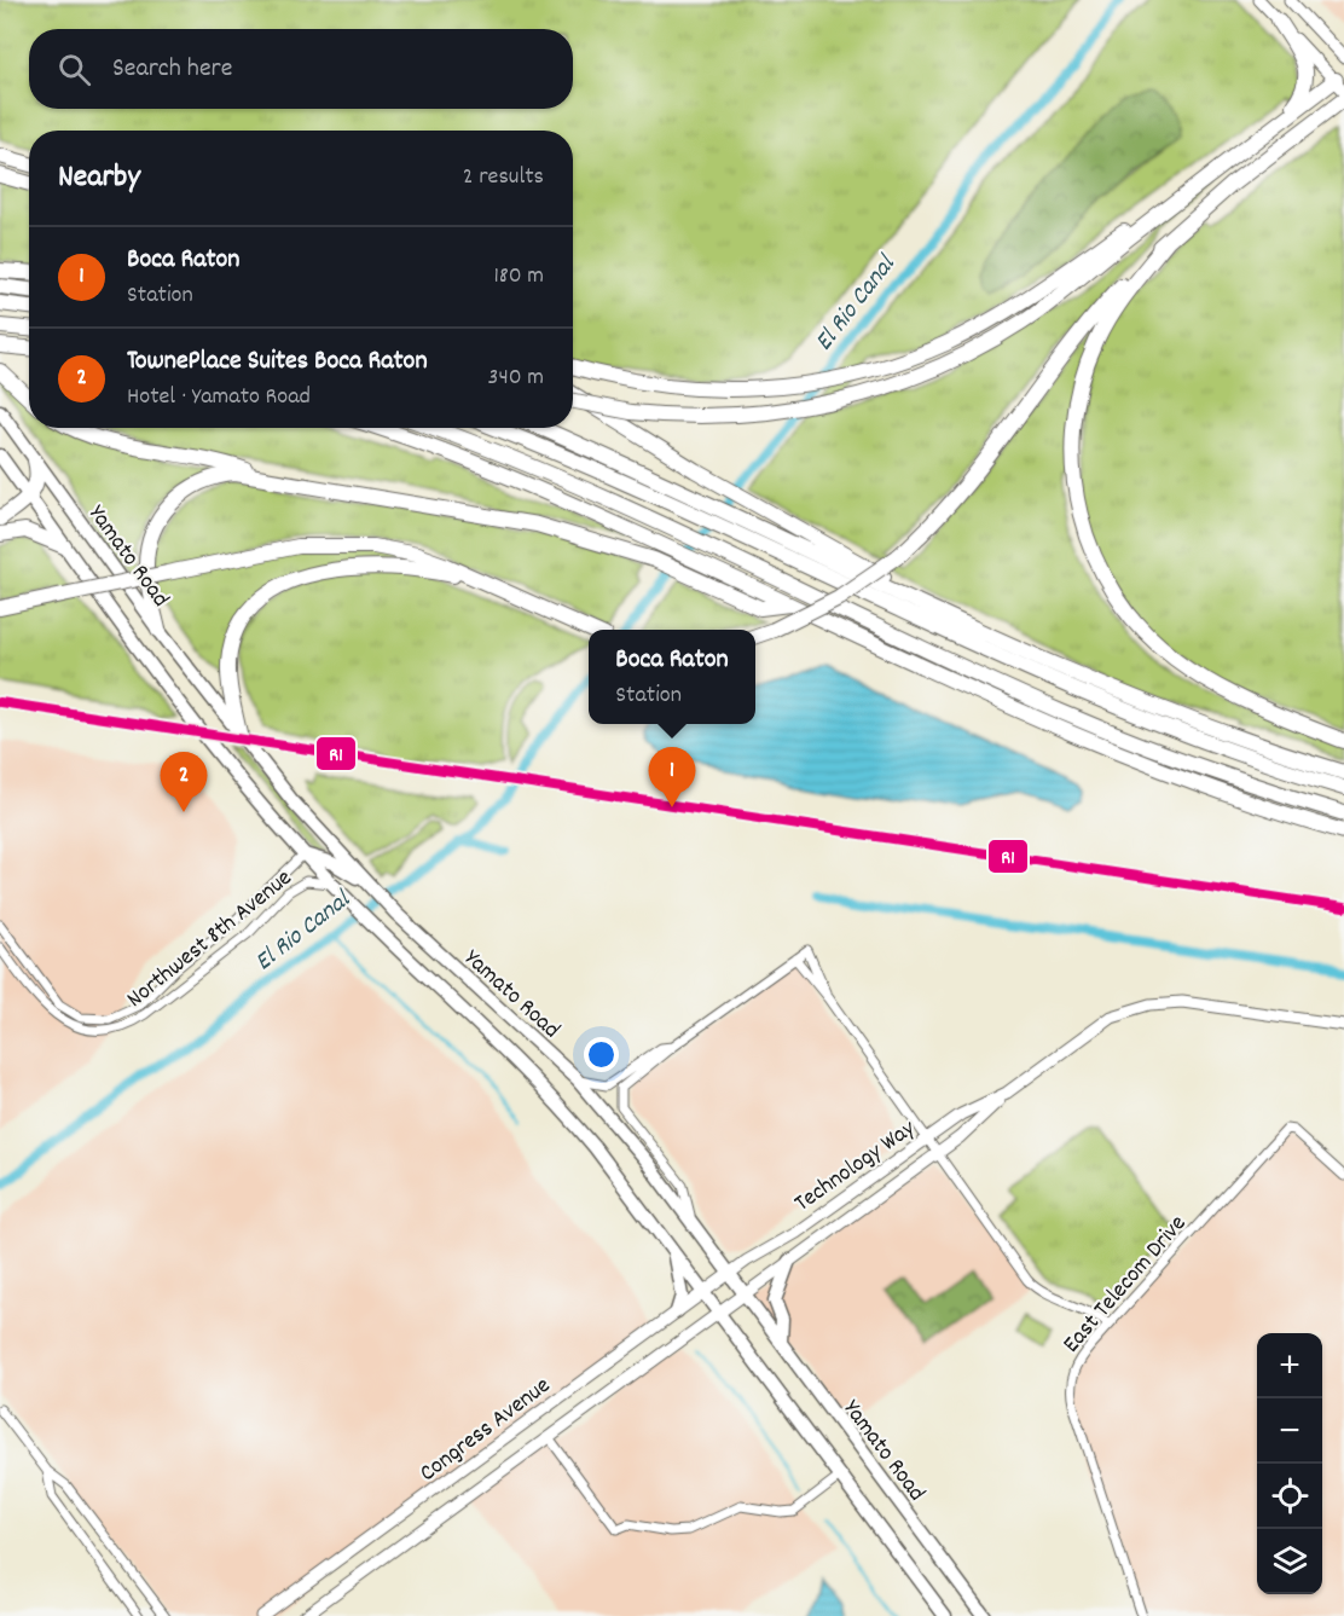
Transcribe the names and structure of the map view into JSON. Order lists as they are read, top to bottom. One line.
{"streets":{"main road":["Yamato Road","Technology Way","Congress Avenue"],"street":["Northwest 8th Avenue","East Telecom Drive"]},"crossings":[["Yamato Road","Northwest 8th Avenue"],["Yamato Road","Technology Way"],["Yamato Road","Congress Avenue"],["Technology Way","Congress Avenue"]],"water":["El Rio Canal"],"lines":["transit line R1"],"page":{"search":"Search here","heading":["Nearby","2 results"],"list":[{"mark":"1","name":"Boca Raton","note":"Station","value":"180 m"},{"mark":"2","name":"TownePlace Suites Boca Raton","note":"Hotel · Yamato Road","value":"340 m"}],"popup":["Boca Raton","Station"],"pins":["1","2"],"map_buttons":["+","−"]}}
